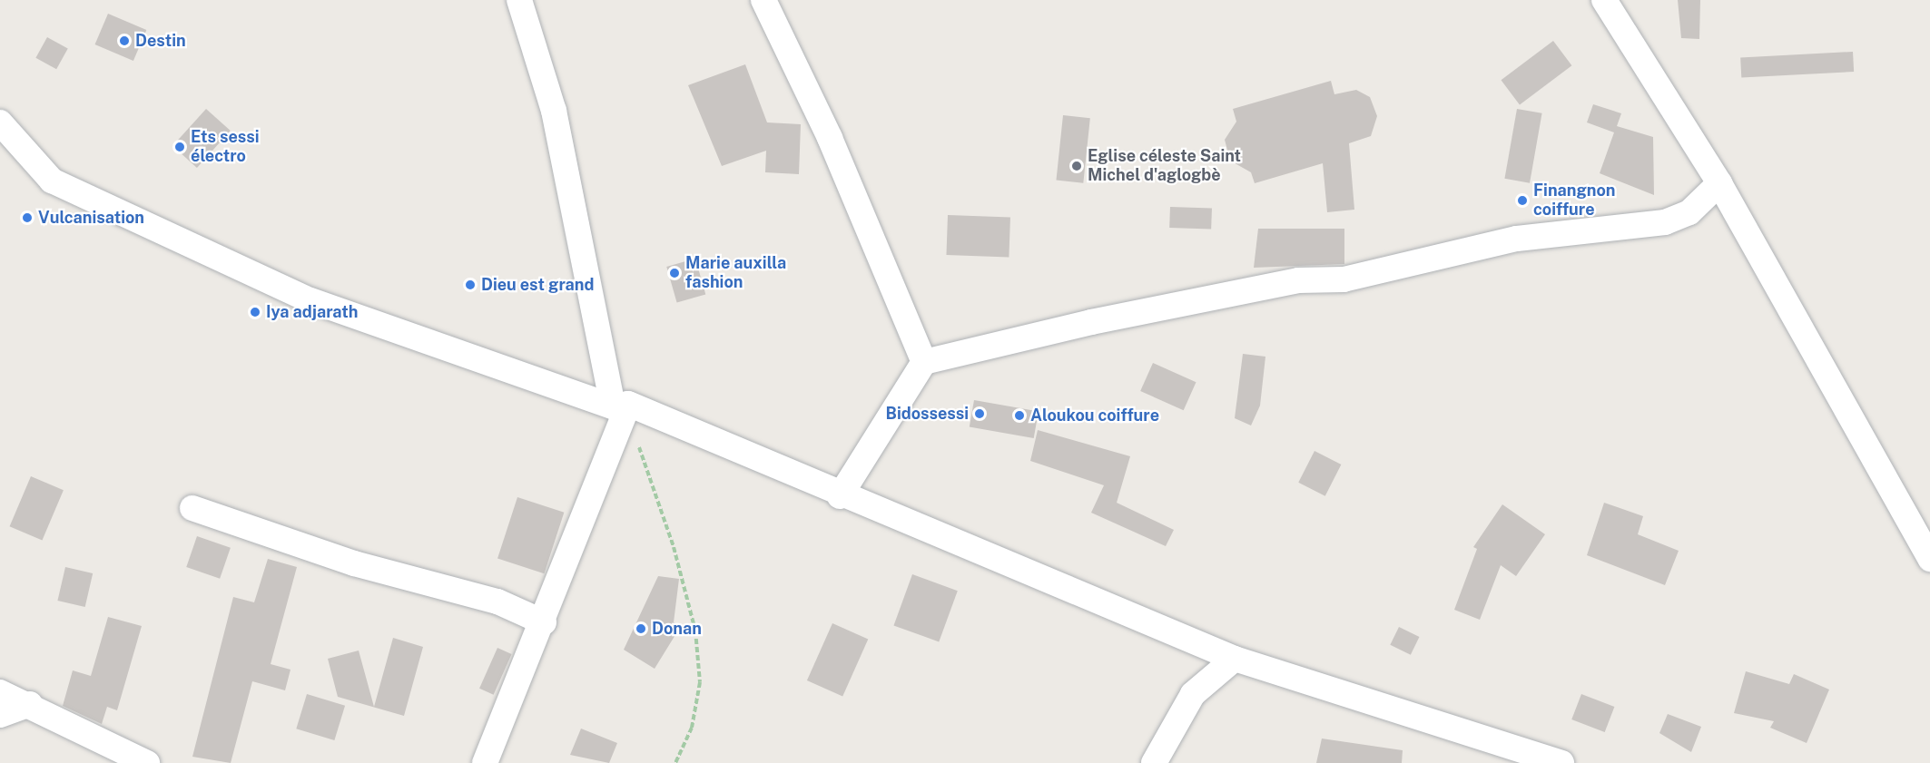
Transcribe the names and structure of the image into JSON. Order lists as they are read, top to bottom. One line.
{"places":["Destin","Ets sessi électro","Eglise céleste Saint Michel d'aglogbè","Finangnon coiffure","Vulcanisation","Marie auxilla fashion","Dieu est grand","Iya adjarath","Bidossessi","Aloukou coiffure","Donan"]}
